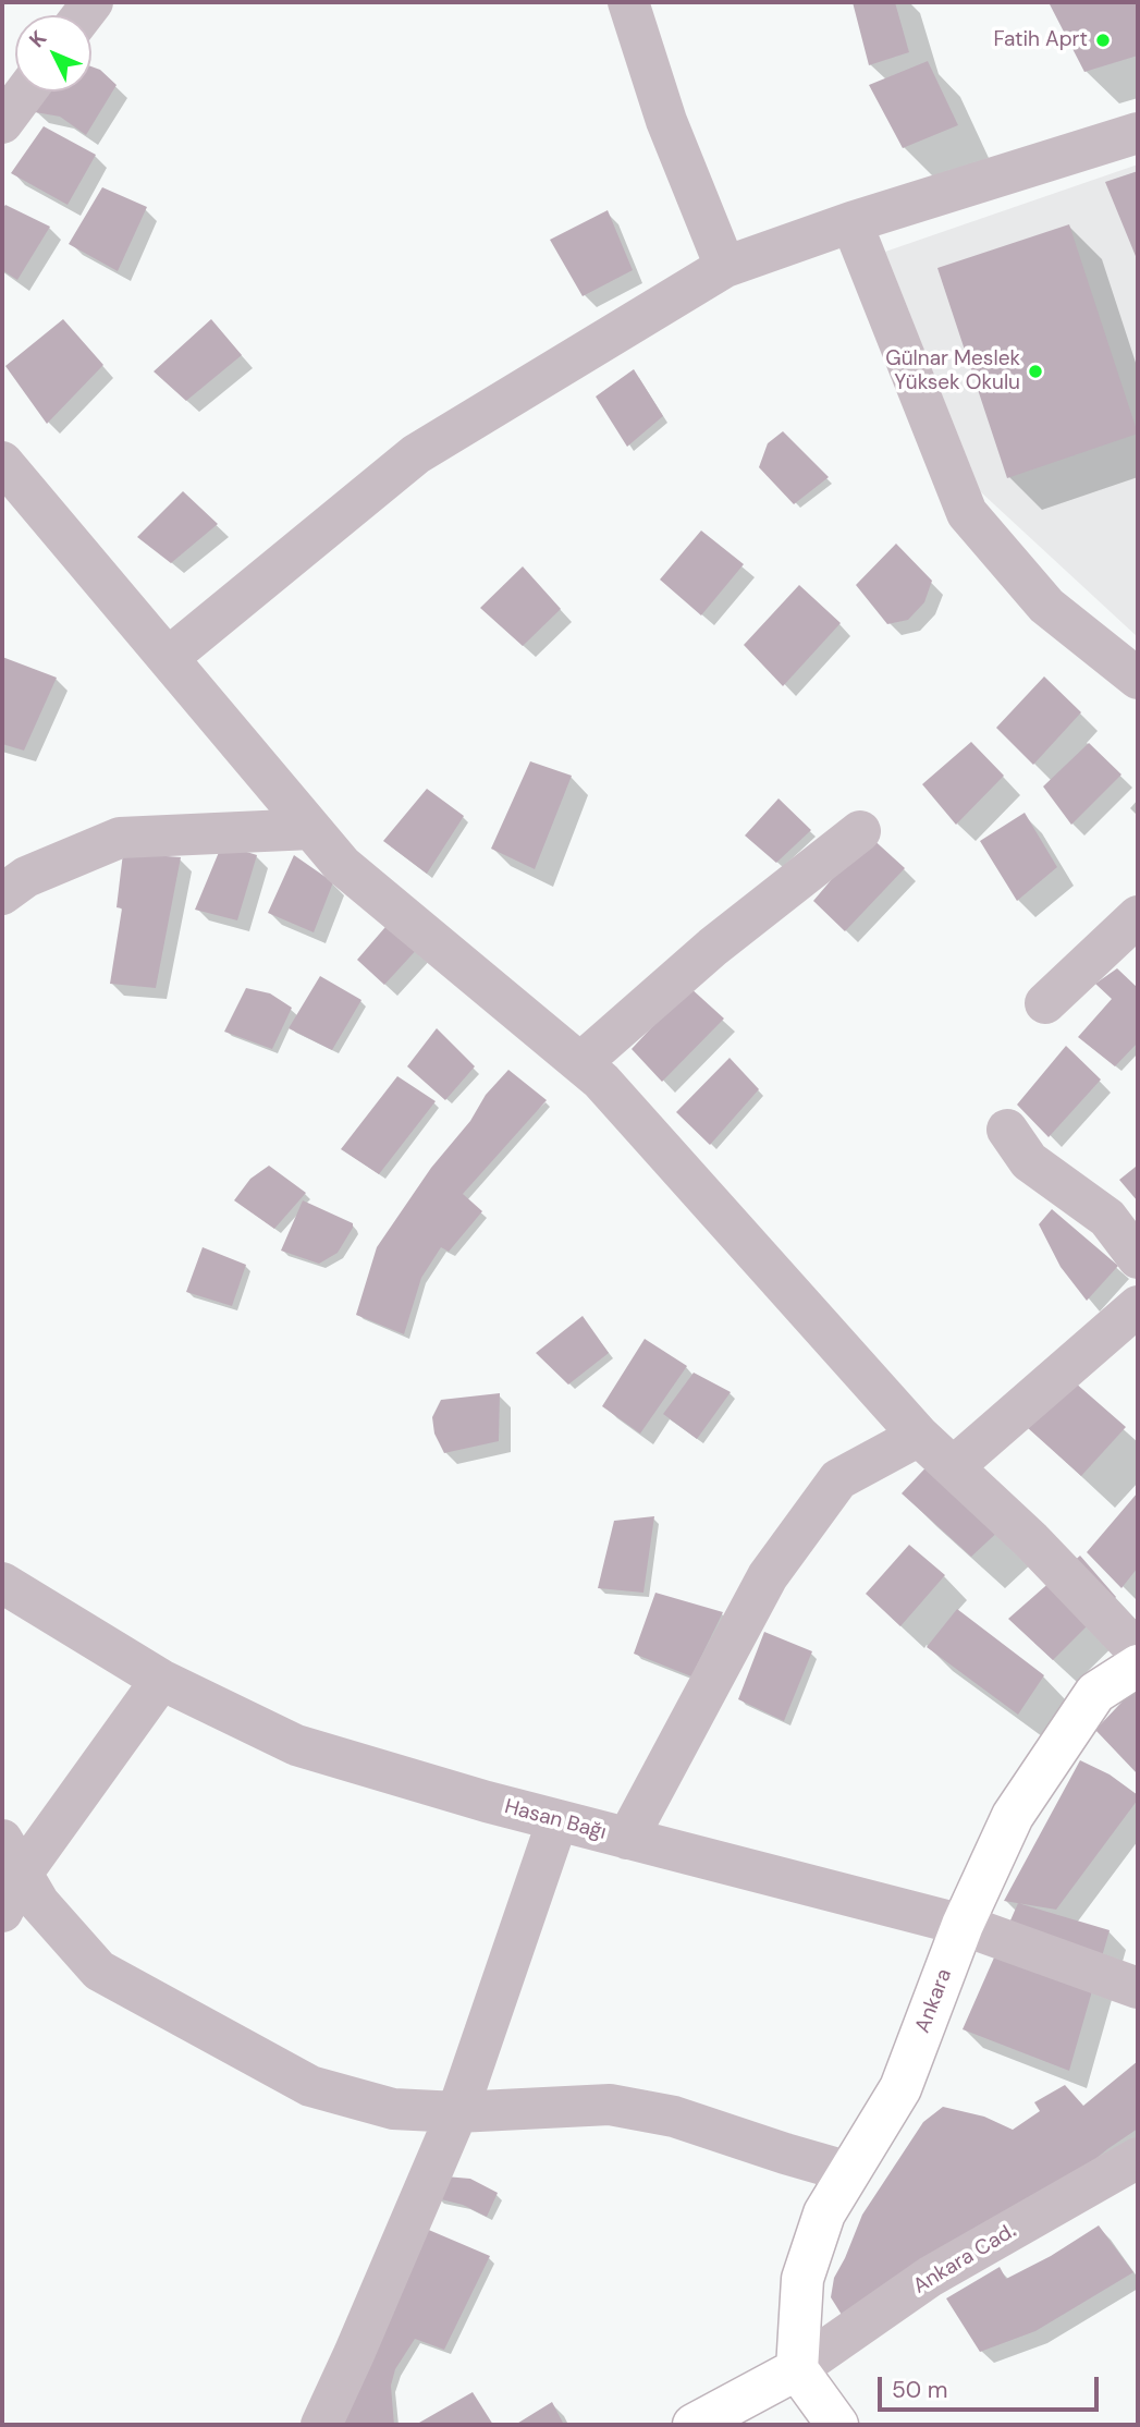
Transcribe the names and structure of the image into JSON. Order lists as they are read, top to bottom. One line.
{"streets":{"main road":["Ankara"],"street":["Hasan Bağı","Ankara Cad."]},"crossings":[["Hasan Bağı","Ankara"],["Ankara","Ankara Cad."]],"places":["Fatih Aprt","Gülnar Meslek Yüksek Okulu"],"scale_bar":"50 m","north":"top left"}
